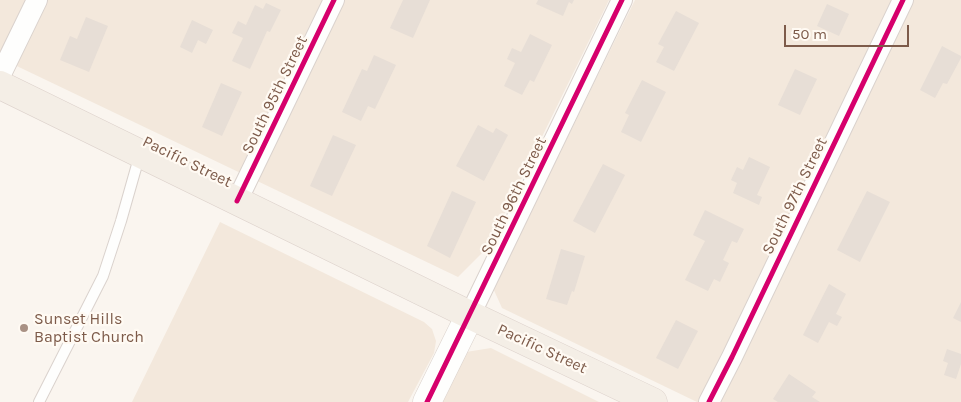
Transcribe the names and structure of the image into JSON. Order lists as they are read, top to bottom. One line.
{"streets":{"main road":["Pacific Street"],"street":["South 95th Street","South 96th Street","South 97th Street"]},"crossings":[["South 95th Street","Pacific Street"],["Pacific Street","South 96th Street"]],"places":["Sunset Hills Baptist Church"],"scale_bar":"50 m"}
